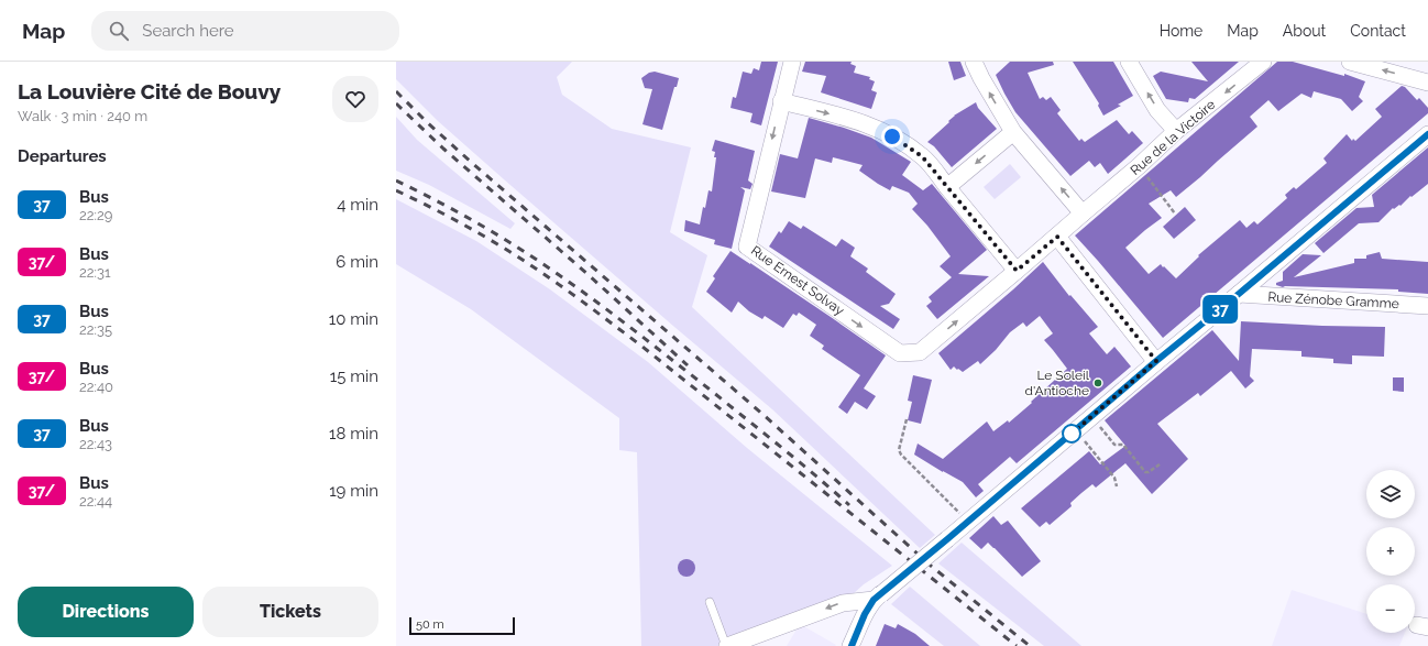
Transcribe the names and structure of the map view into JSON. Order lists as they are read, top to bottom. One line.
{"streets":{"street":["Rue de la Victoire","Rue Ernest Solvay","Rue Zénobe Gramme"]},"crossings":[["Rue de la Victoire","Rue Ernest Solvay"]],"places":["Le Soleil d'Antioche"],"lines":["bus line 37"],"scale_bar":"50 m","page":{"header":"Map","search":"Search here","nav":["Home","Map","About","Contact"],"heading":[["La Louvière Cité de Bouvy","Walk · 3 min · 240 m"],"Departures"],"on_map":"37","list":[{"mark":"37","name":"Bus","note":"22:29","value":"4 min"},{"mark":"37/","name":"Bus","note":"22:31","value":"6 min"},{"mark":"37","name":"Bus","note":"22:35","value":"10 min"},{"mark":"37/","name":"Bus","note":"22:40","value":"15 min"},{"mark":"37","name":"Bus","note":"22:43","value":"18 min"},{"mark":"37/","name":"Bus","note":"22:44","value":"19 min"}],"map_buttons":["+","−"],"buttons":["Directions","Tickets"],"scale":"50 m"}}
